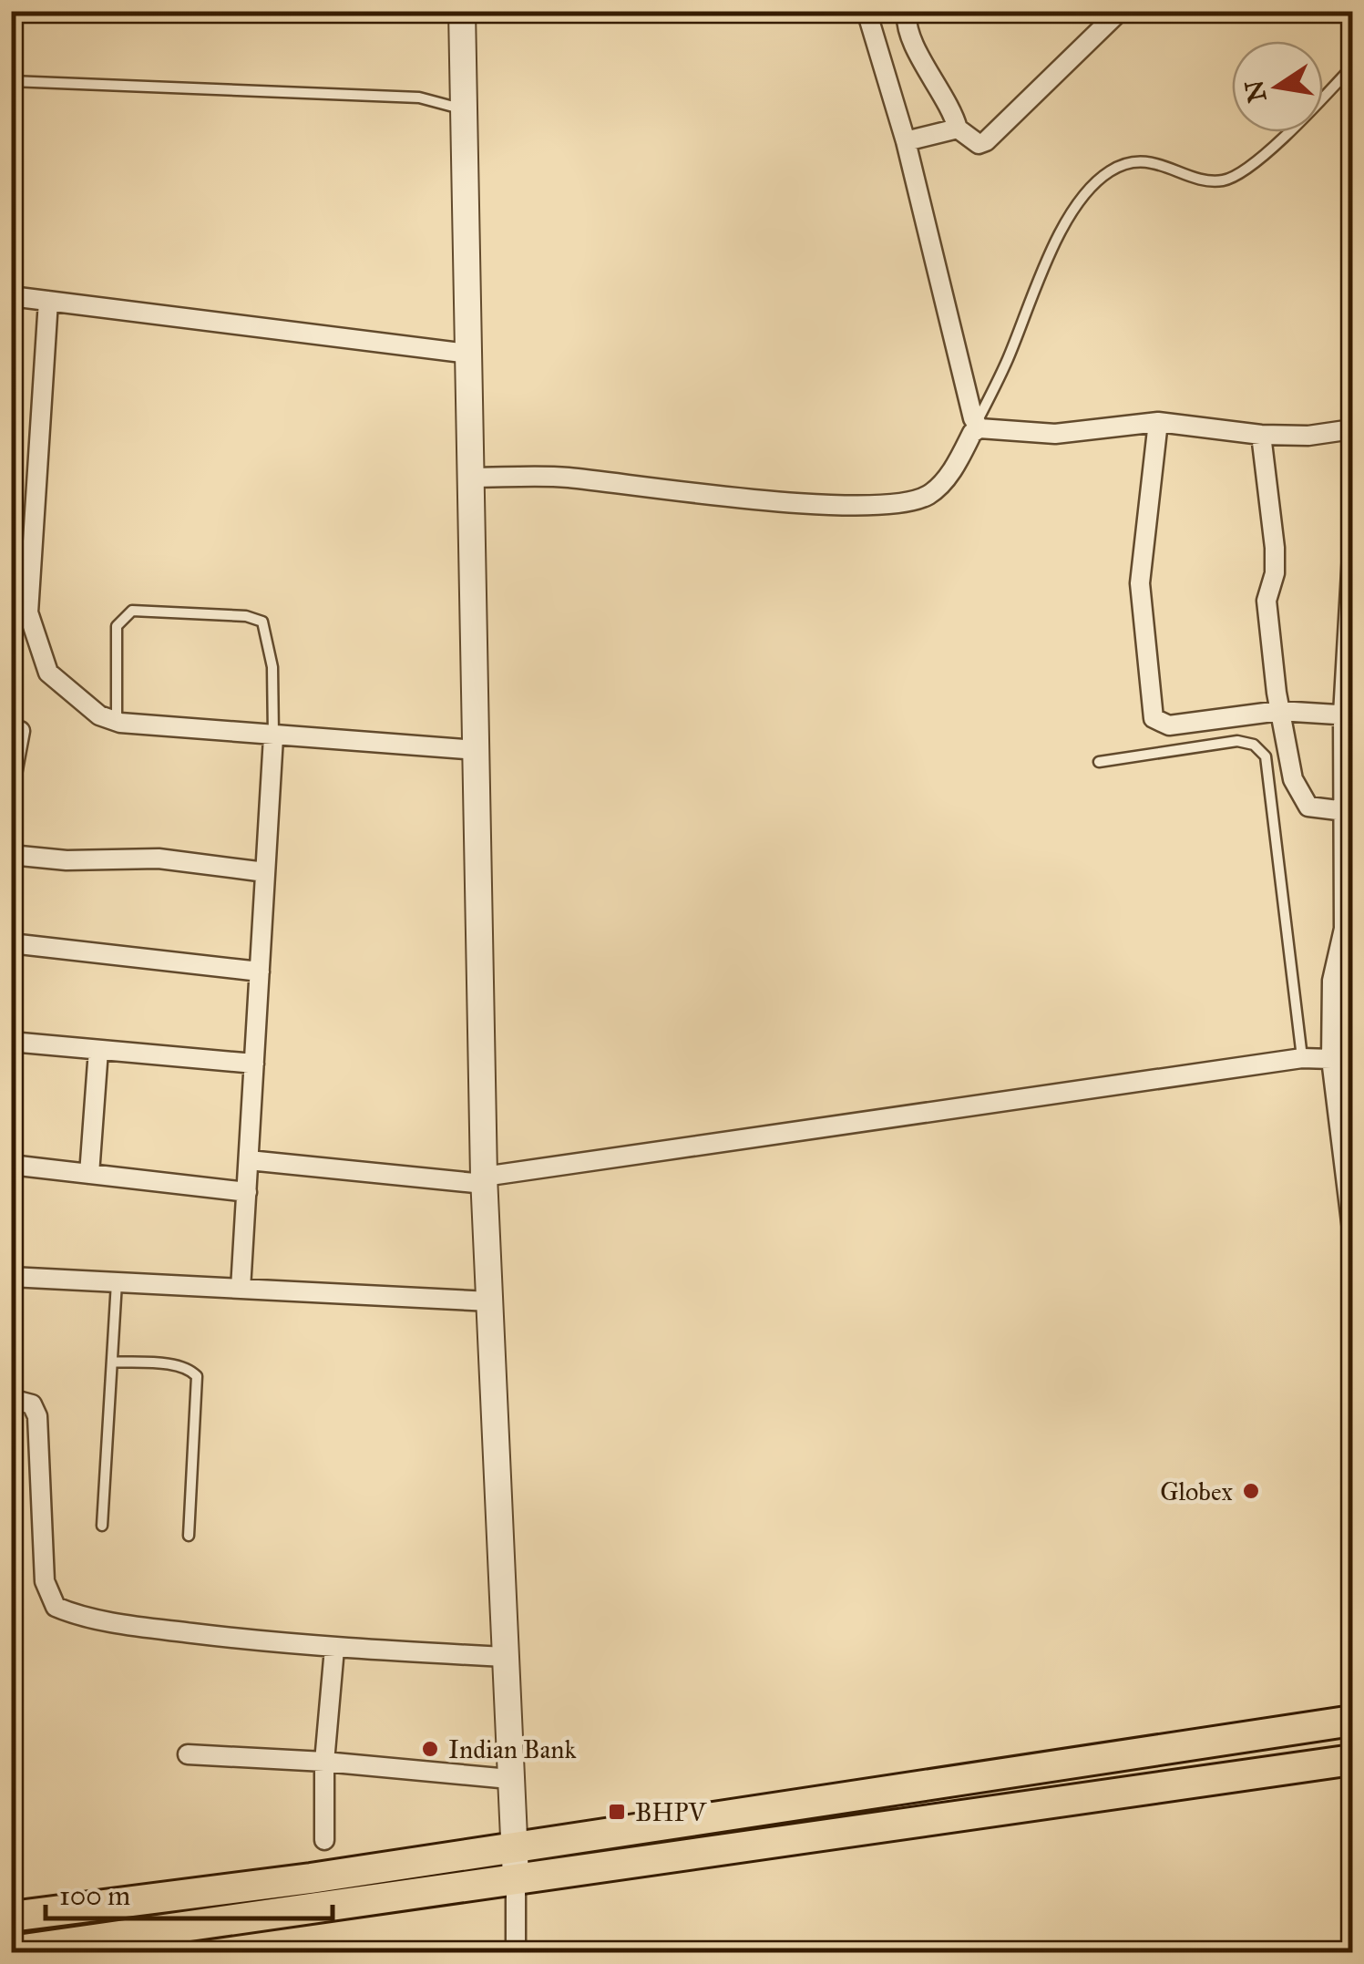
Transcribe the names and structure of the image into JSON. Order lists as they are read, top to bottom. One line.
{"places":{"other":["Globex","Indian Bank"],"transit":["BHPV"]},"scale_bar":"100 m","north":"left"}
